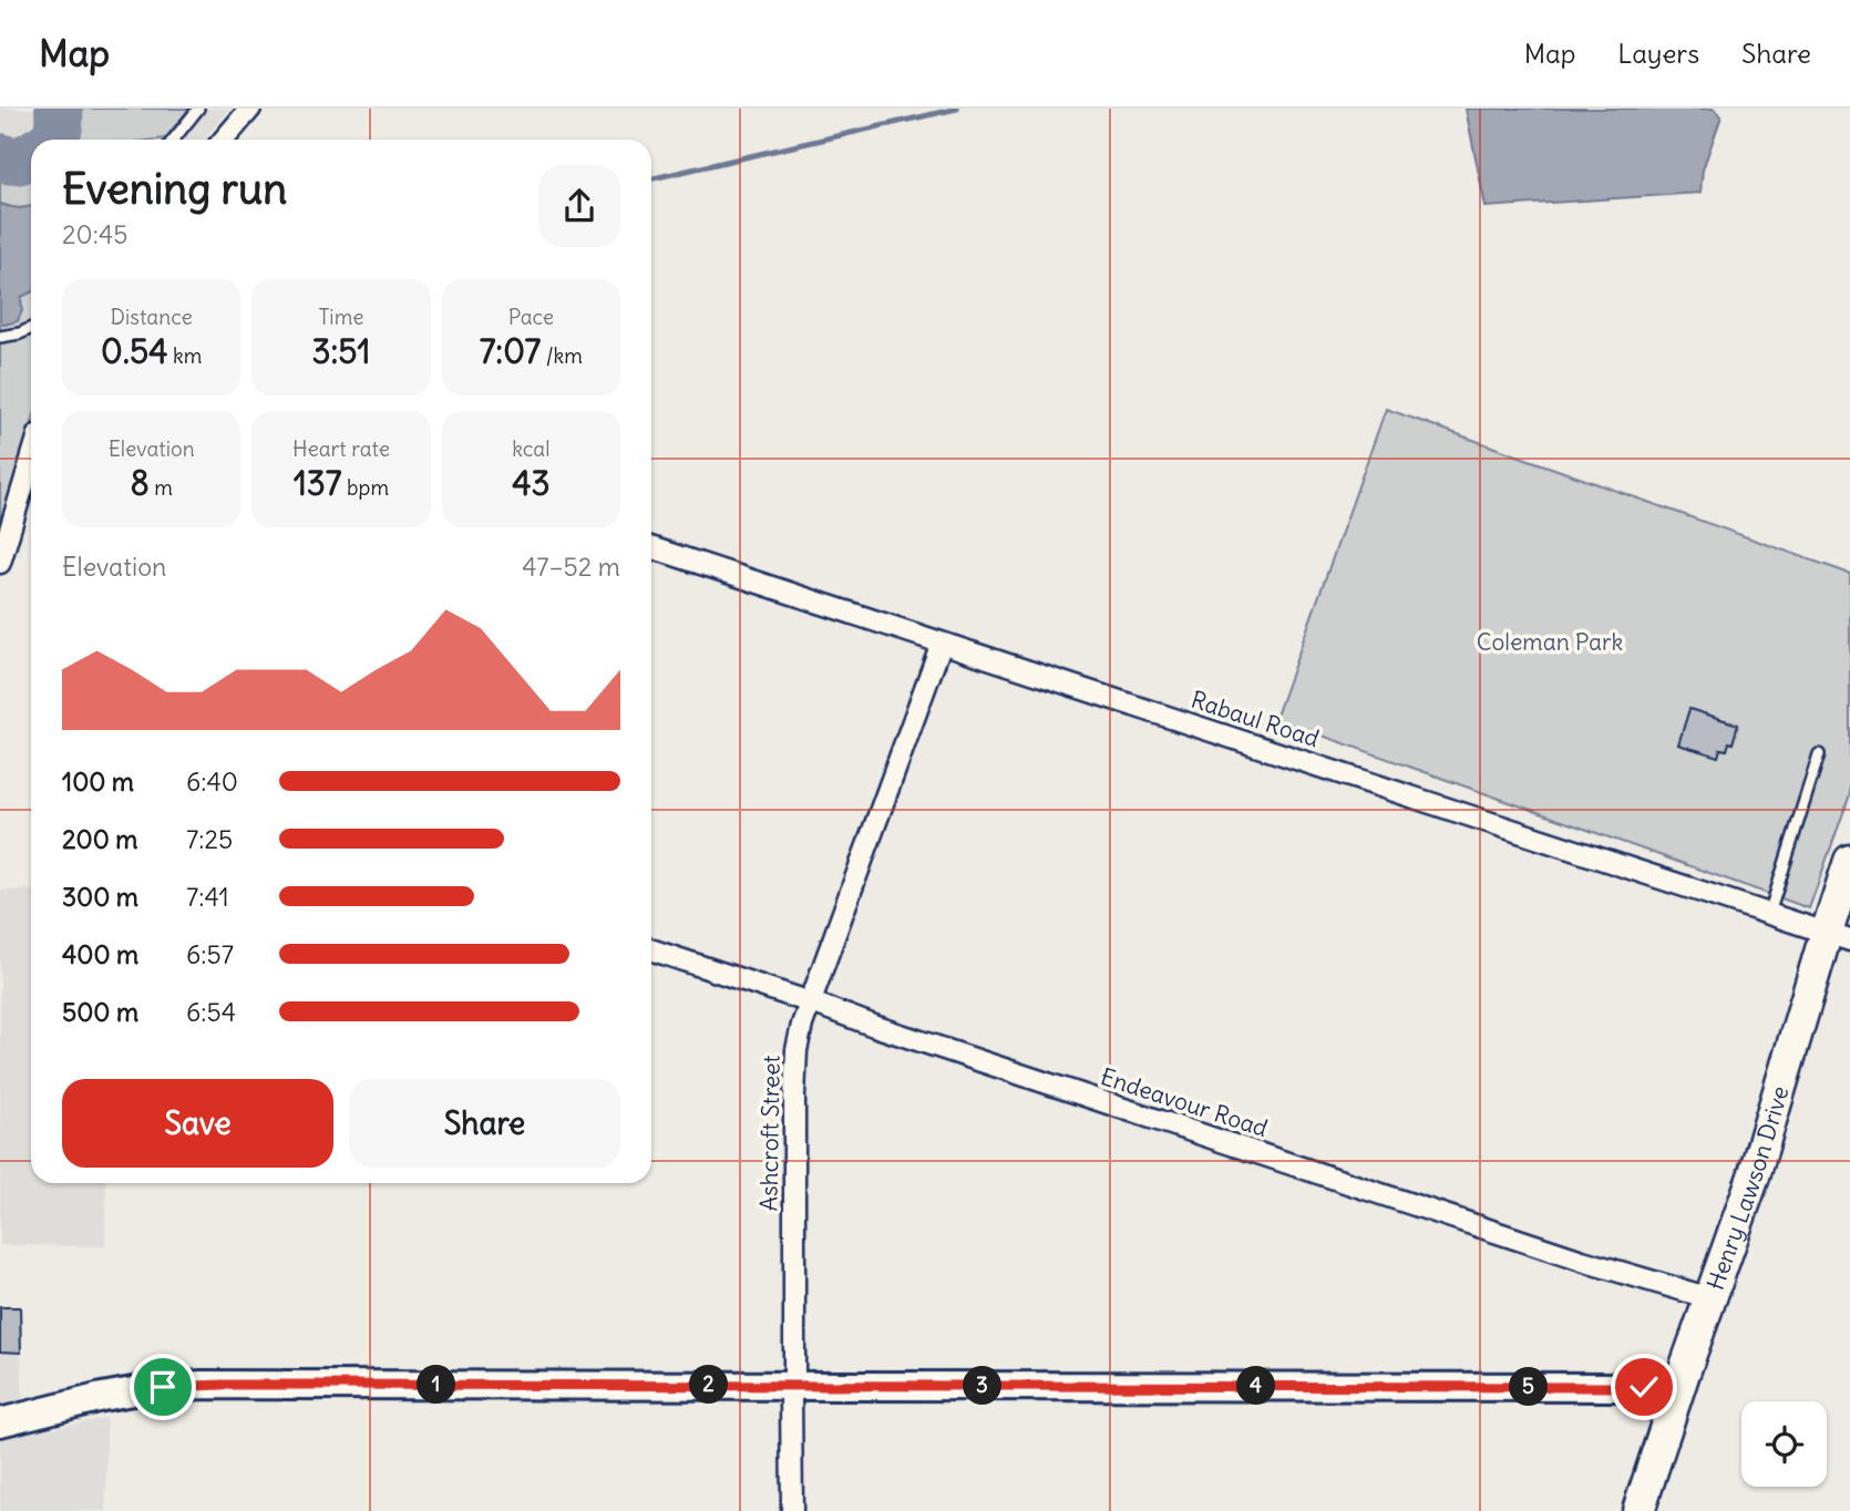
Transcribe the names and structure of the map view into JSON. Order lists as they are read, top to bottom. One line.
{"streets":{"main road":["Henry Lawson Drive"],"street":["Rabaul Road","Endeavour Road","Ashcroft Street"]},"crossings":[["Rabaul Road","Ashcroft Street"],["Rabaul Road","Henry Lawson Drive"],["Endeavour Road","Ashcroft Street"],["Endeavour Road","Henry Lawson Drive"]],"parks":["Coleman Park"],"page":{"header":"Map","nav":["Map","Layers","Share"],"heading":["Evening run","20:45"],"stats":[["Distance","0.54 km"],["Time","3:51"],["Pace","7:07 /km"],["Elevation","8 m"],["Heart rate","137 bpm"],["kcal","43"]],"chart":["Elevation","47–52 m"],"list":[{"name":"100 m","note":"6:40"},{"name":"200 m","note":"7:25"},{"name":"300 m","note":"7:41"},{"name":"400 m","note":"6:57"},{"name":"500 m","note":"6:54"}],"buttons":["Save","Share"],"pins":["1","2","3","4","5"]}}
